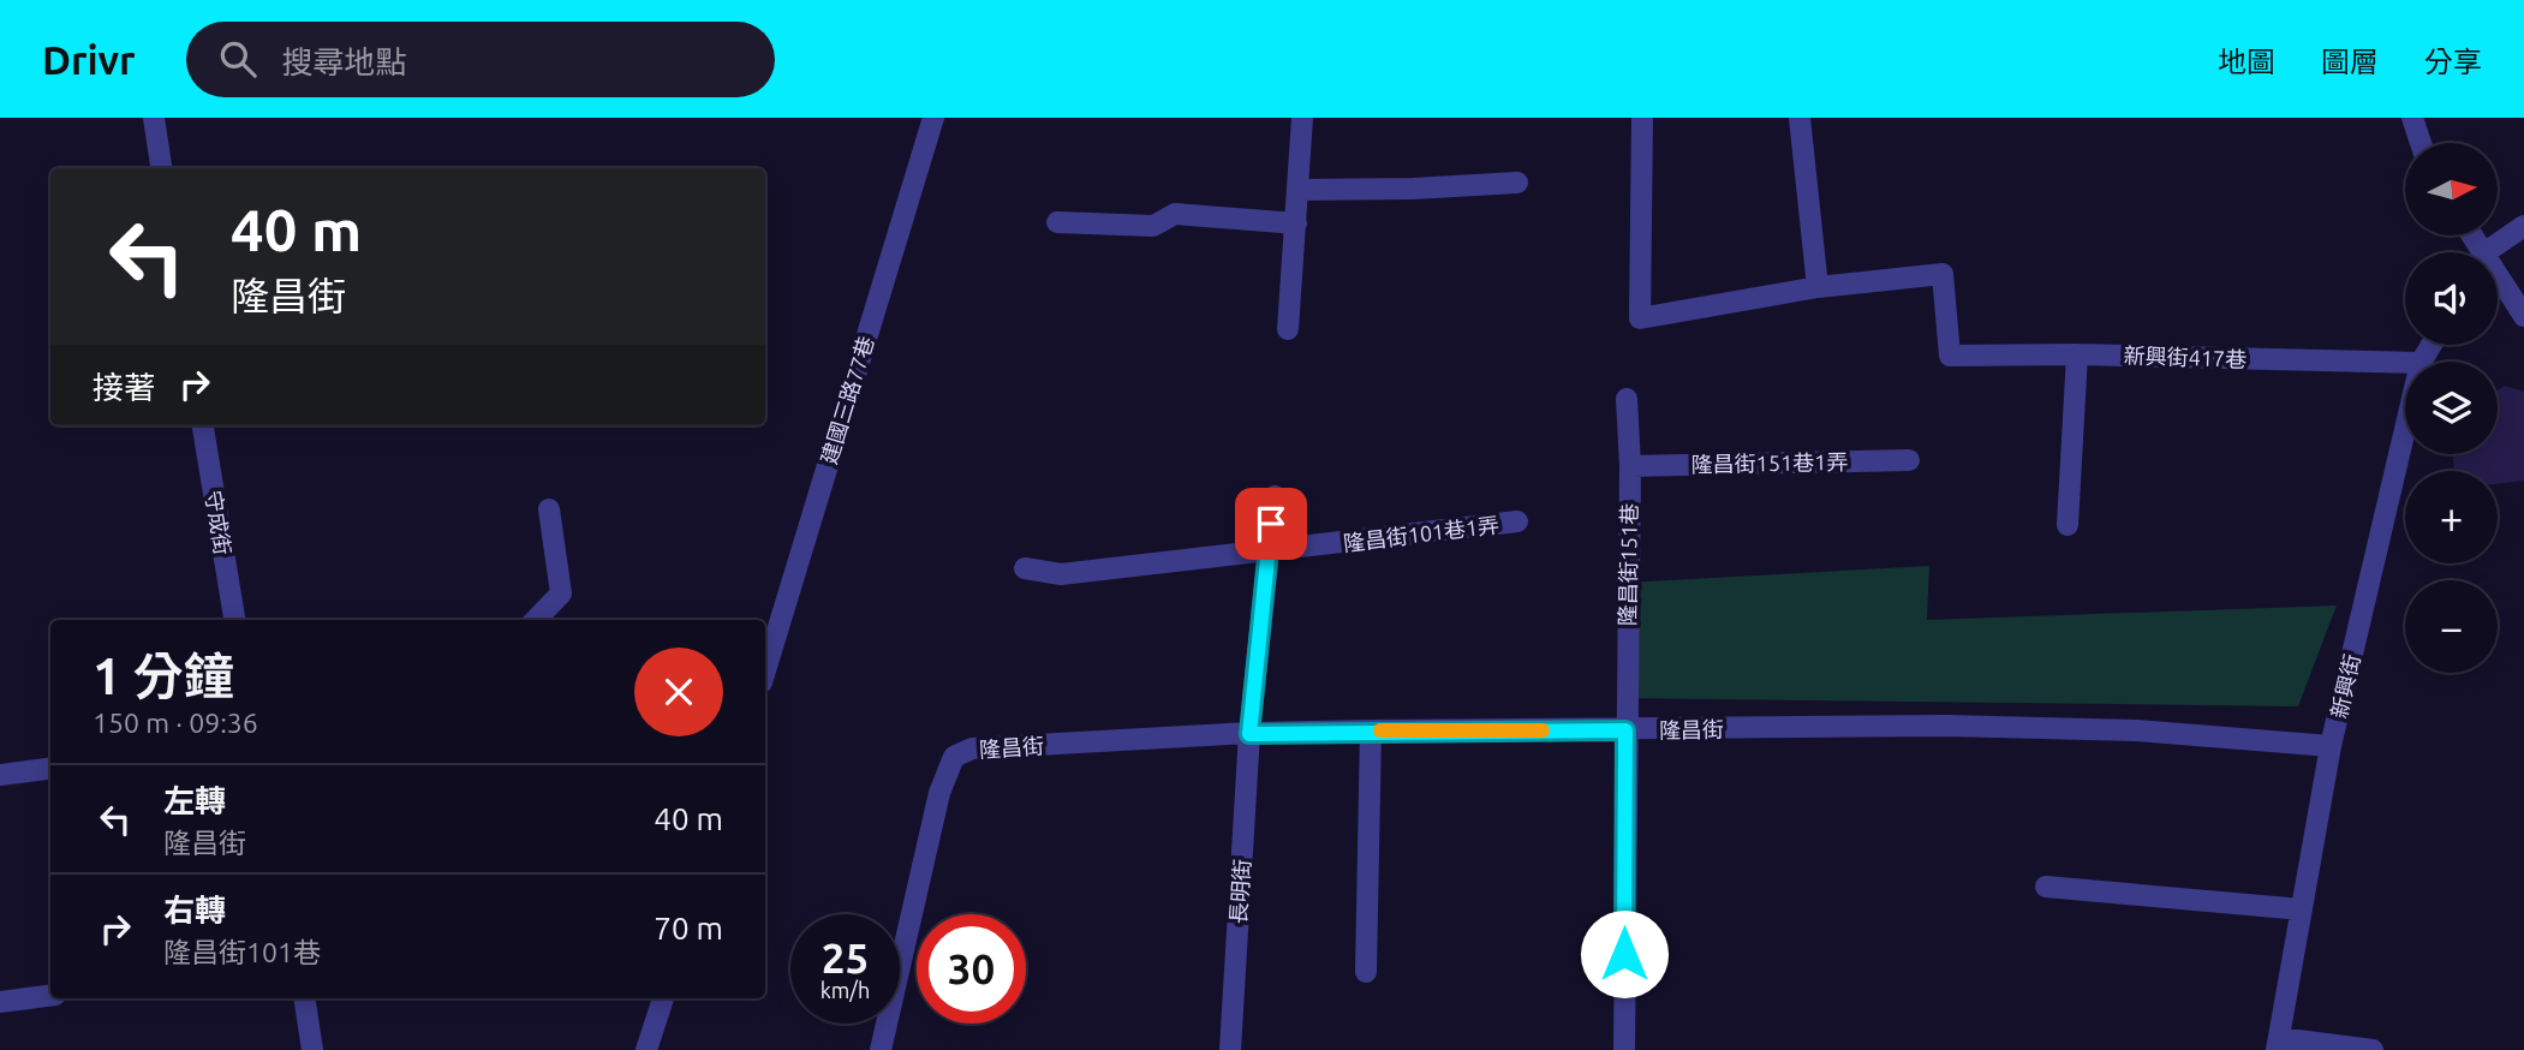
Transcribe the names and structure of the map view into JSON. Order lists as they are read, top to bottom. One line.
{"streets":{"street":["新興街417巷","建國三路77巷","隆昌街151巷1弄","守成街","隆昌街101巷1弄","隆昌街151巷","新興街","隆昌街","長明街"]},"crossings":[["隆昌街151巷1弄","隆昌街151巷"],["隆昌街101巷1弄","長明街"],["隆昌街151巷","隆昌街"],["新興街","隆昌街"],["隆昌街","長明街"]],"north":"right","page":{"header":"Drivr","search":"搜尋地點","nav":["地圖","圖層","分享"],"map_buttons":["+","−"],"turn":["40 m","隆昌街"],"then":"接著","heading":["1 分鐘","150 m · 09:36"],"list":[{"name":"左轉","note":"隆昌街","value":"40 m"},{"name":"右轉","note":"隆昌街101巷","value":"70 m"}],"speed":"25 km/h","limit":"30"}}
